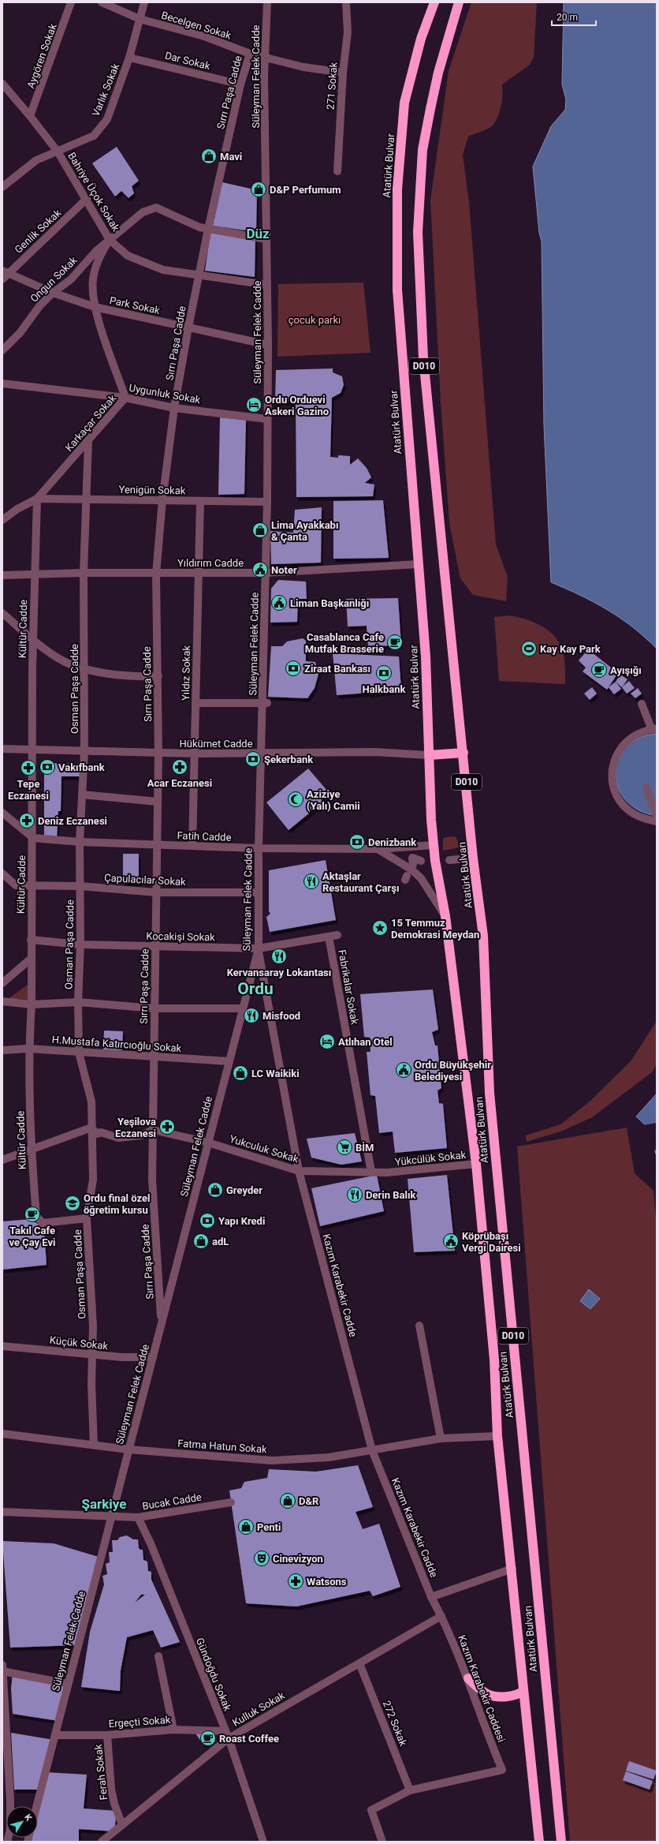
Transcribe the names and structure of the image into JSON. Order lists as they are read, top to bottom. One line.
{"streets":{"highway":["Atatürk Bulvar","D010","Atatürk Bulvarı"],"street":["Becelgen Sokak","Aygören Sokak","Dar Sokak","Süleyman Felek Cadde","271 Sokak","Varlık Sokak","Sırrı Paşa Cadde","Bahriye Üçok Sokak","Genlik Sokak","Ongun Sokak","Park Sokak","Uygunluk Sokak","Karkaçar Sokak","Yenigün Sokak","Yıldırım Cadde","Kültür Cadde","Yıldız Sokak","Osman Paşa Cadde","Hükümet Cadde","Fatih Cadde","Çapulacılar Sokak","Kocakişi Sokak","Fabrikalar Sokak","H.Mustafa Katırcıoğlu Sokak","Yukculuk Sokak","Yükcülük Sokak","Kazım Karabekir Cadde","Küçük Sokak","Fatma Hatun Sokak","Bucak Cadde","Gündoğdu Sokak","Kazım Karabekir Caddesi","Kulluk Sokak","Ergeçti Sokak","272 Sokak","Ferah Sokak"]},"crossings":[["Becelgen Sokak","Süleyman Felek Cadde"],["Becelgen Sokak","271 Sokak"],["Becelgen Sokak","Varlık Sokak"],["Becelgen Sokak","Sırrı Paşa Cadde"],["Aygören Sokak","Bahriye Üçok Sokak"],["Dar Sokak","Varlık Sokak"],["Dar Sokak","Sırrı Paşa Cadde"],["Süleyman Felek Cadde","Sırrı Paşa Cadde"],["Süleyman Felek Cadde","Bahriye Üçok Sokak"],["Süleyman Felek Cadde","Ongun Sokak"],["Süleyman Felek Cadde","Park Sokak"],["Süleyman Felek Cadde","Uygunluk Sokak"],["Süleyman Felek Cadde","Yenigün Sokak"],["Süleyman Felek Cadde","Yıldırım Cadde"],["Süleyman Felek Cadde","Hükümet Cadde"],["Süleyman Felek Cadde","Fatih Cadde"],["Süleyman Felek Cadde","Çapulacılar Sokak"],["Süleyman Felek Cadde","Kocakişi Sokak"],["Süleyman Felek Cadde","H.Mustafa Katırcıoğlu Sokak"],["Süleyman Felek Cadde","Yukculuk Sokak"],["Süleyman Felek Cadde","Kazım Karabekir Cadde"],["Süleyman Felek Cadde","Küçük Sokak"],["Süleyman Felek Cadde","Fatma Hatun Sokak"],["Süleyman Felek Cadde","Bucak Cadde"],["Süleyman Felek Cadde","Ergeçti Sokak"],["Varlık Sokak","Bahriye Üçok Sokak"],["Sırrı Paşa Cadde","Bahriye Üçok Sokak"],["Sırrı Paşa Cadde","Ongun Sokak"],["Sırrı Paşa Cadde","Park Sokak"],["Sırrı Paşa Cadde","Uygunluk Sokak"],["Sırrı Paşa Cadde","Yenigün Sokak"],["Sırrı Paşa Cadde","Yıldırım Cadde"],["Sırrı Paşa Cadde","Hükümet Cadde"],["Sırrı Paşa Cadde","Fatih Cadde"],["Sırrı Paşa Cadde","Çapulacılar Sokak"],["Sırrı Paşa Cadde","Kocakişi Sokak"],["Sırrı Paşa Cadde","H.Mustafa Katırcıoğlu Sokak"],["Sırrı Paşa Cadde","Yukculuk Sokak"],["Atatürk Bulvar","Yıldırım Cadde"],["Atatürk Bulvar","Hükümet Cadde"],["Atatürk Bulvar","Fatih Cadde"],["Atatürk Bulvar","Atatürk Bulvarı"],["Bahriye Üçok Sokak","Genlik Sokak"],["Bahriye Üçok Sokak","Ongun Sokak"],["Bahriye Üçok Sokak","Karkaçar Sokak"],["Genlik Sokak","Park Sokak"],["Ongun Sokak","Park Sokak"],["Ongun Sokak","Karkaçar Sokak"],["Park Sokak","Karkaçar Sokak"],["D010","Atatürk Bulvarı"],["Uygunluk Sokak","Karkaçar Sokak"],["Karkaçar Sokak","Yenigün Sokak"],["Karkaçar Sokak","Kültür Cadde"],["Karkaçar Sokak","Osman Paşa Cadde"],["Yenigün Sokak","Kültür Cadde"],["Yenigün Sokak","Yıldız Sokak"],["Yenigün Sokak","Osman Paşa Cadde"],["Yıldırım Cadde","Kültür Cadde"],["Yıldırım Cadde","Yıldız Sokak"],["Yıldırım Cadde","Osman Paşa Cadde"],["Kültür Cadde","Osman Paşa Cadde"],["Kültür Cadde","Hükümet Cadde"],["Kültür Cadde","Fatih Cadde"],["Kültür Cadde","Çapulacılar Sokak"],["Kültür Cadde","Kocakişi Sokak"],["Kültür Cadde","H.Mustafa Katırcıoğlu Sokak"],["Yıldız Sokak","Hükümet Cadde"],["Yıldız Sokak","Fatih Cadde"],["Osman Paşa Cadde","Hükümet Cadde"],["Osman Paşa Cadde","Fatih Cadde"],["Osman Paşa Cadde","Çapulacılar Sokak"],["Osman Paşa Cadde","Kocakişi Sokak"],["Osman Paşa Cadde","H.Mustafa Katırcıoğlu Sokak"],["Osman Paşa Cadde","Küçük Sokak"],["Osman Paşa Cadde","Fatma Hatun Sokak"],["Fatih Cadde","Atatürk Bulvarı"],["Atatürk Bulvarı","Yükcülük Sokak"],["Atatürk Bulvarı","Fatma Hatun Sokak"],["Kocakişi Sokak","Fabrikalar Sokak"],["Kocakişi Sokak","Kazım Karabekir Cadde"],["Fabrikalar Sokak","Yukculuk Sokak"],["Fabrikalar Sokak","Yükcülük Sokak"],["Yukculuk Sokak","Yükcülük Sokak"],["Yukculuk Sokak","Kazım Karabekir Cadde"],["Kazım Karabekir Cadde","Fatma Hatun Sokak"],["Kazım Karabekir Cadde","Kazım Karabekir Caddesi"],["Kazım Karabekir Cadde","Kulluk Sokak"],["Bucak Cadde","Gündoğdu Sokak"],["Gündoğdu Sokak","Kulluk Sokak"],["Gündoğdu Sokak","Ergeçti Sokak"],["Kazım Karabekir Caddesi","Kulluk Sokak"],["Kazım Karabekir Caddesi","272 Sokak"],["Kulluk Sokak","Ergeçti Sokak"],["Kulluk Sokak","272 Sokak"],["Kulluk Sokak","Ferah Sokak"],["Ergeçti Sokak","Ferah Sokak"]],"districts":["Düz","Ordu","Şarkiye"],"parks":["çocuk parkı"],"places":{"shop":["Mavi","D&P Perfumum","Lima Ayakkabı & Çanta","LC Waikiki","Greyder","adL","D&R","Penti"],"hotel":["Ordu Orduevi Askeri Gazino","Atlıhan Otel"],"public building":["Noter","Liman Başkanlığı","Ordu Büyükşehir Belediyesi","Köprübaşı Vergi Dairesi"],"cafe":["Casablanca Cafe Mutfak Brasserie","Ayışığı","Takıl Cafe ve Çay Evi","Roast Coffee"],"sports":["Kay Kay Park"],"bank":["Ziraat Bankası","Halkbank","Şekerbank","Vakıfbank","Denizbank","Yapı Kredi"],"pharmacy":["Acar Eczanesi","Tepe Eczanesi","Deniz Eczanesi","Yeşilova Eczanesi","Watsons"],"mosque":["Aziziye (Yalı) Camii"],"restaurant":["Aktaşlar Restaurant Çarşı","Kervansaray Lokantası","Misfood","Derin Balık"],"place":["15 Temmuz Demokrasi Meydan"],"supermarket":["BİM"],"school or university":["Ordu final özel öğretim kursu"],"theatre":["Cinevizyon"]},"scale_bar":"20 m","north":"top right"}
